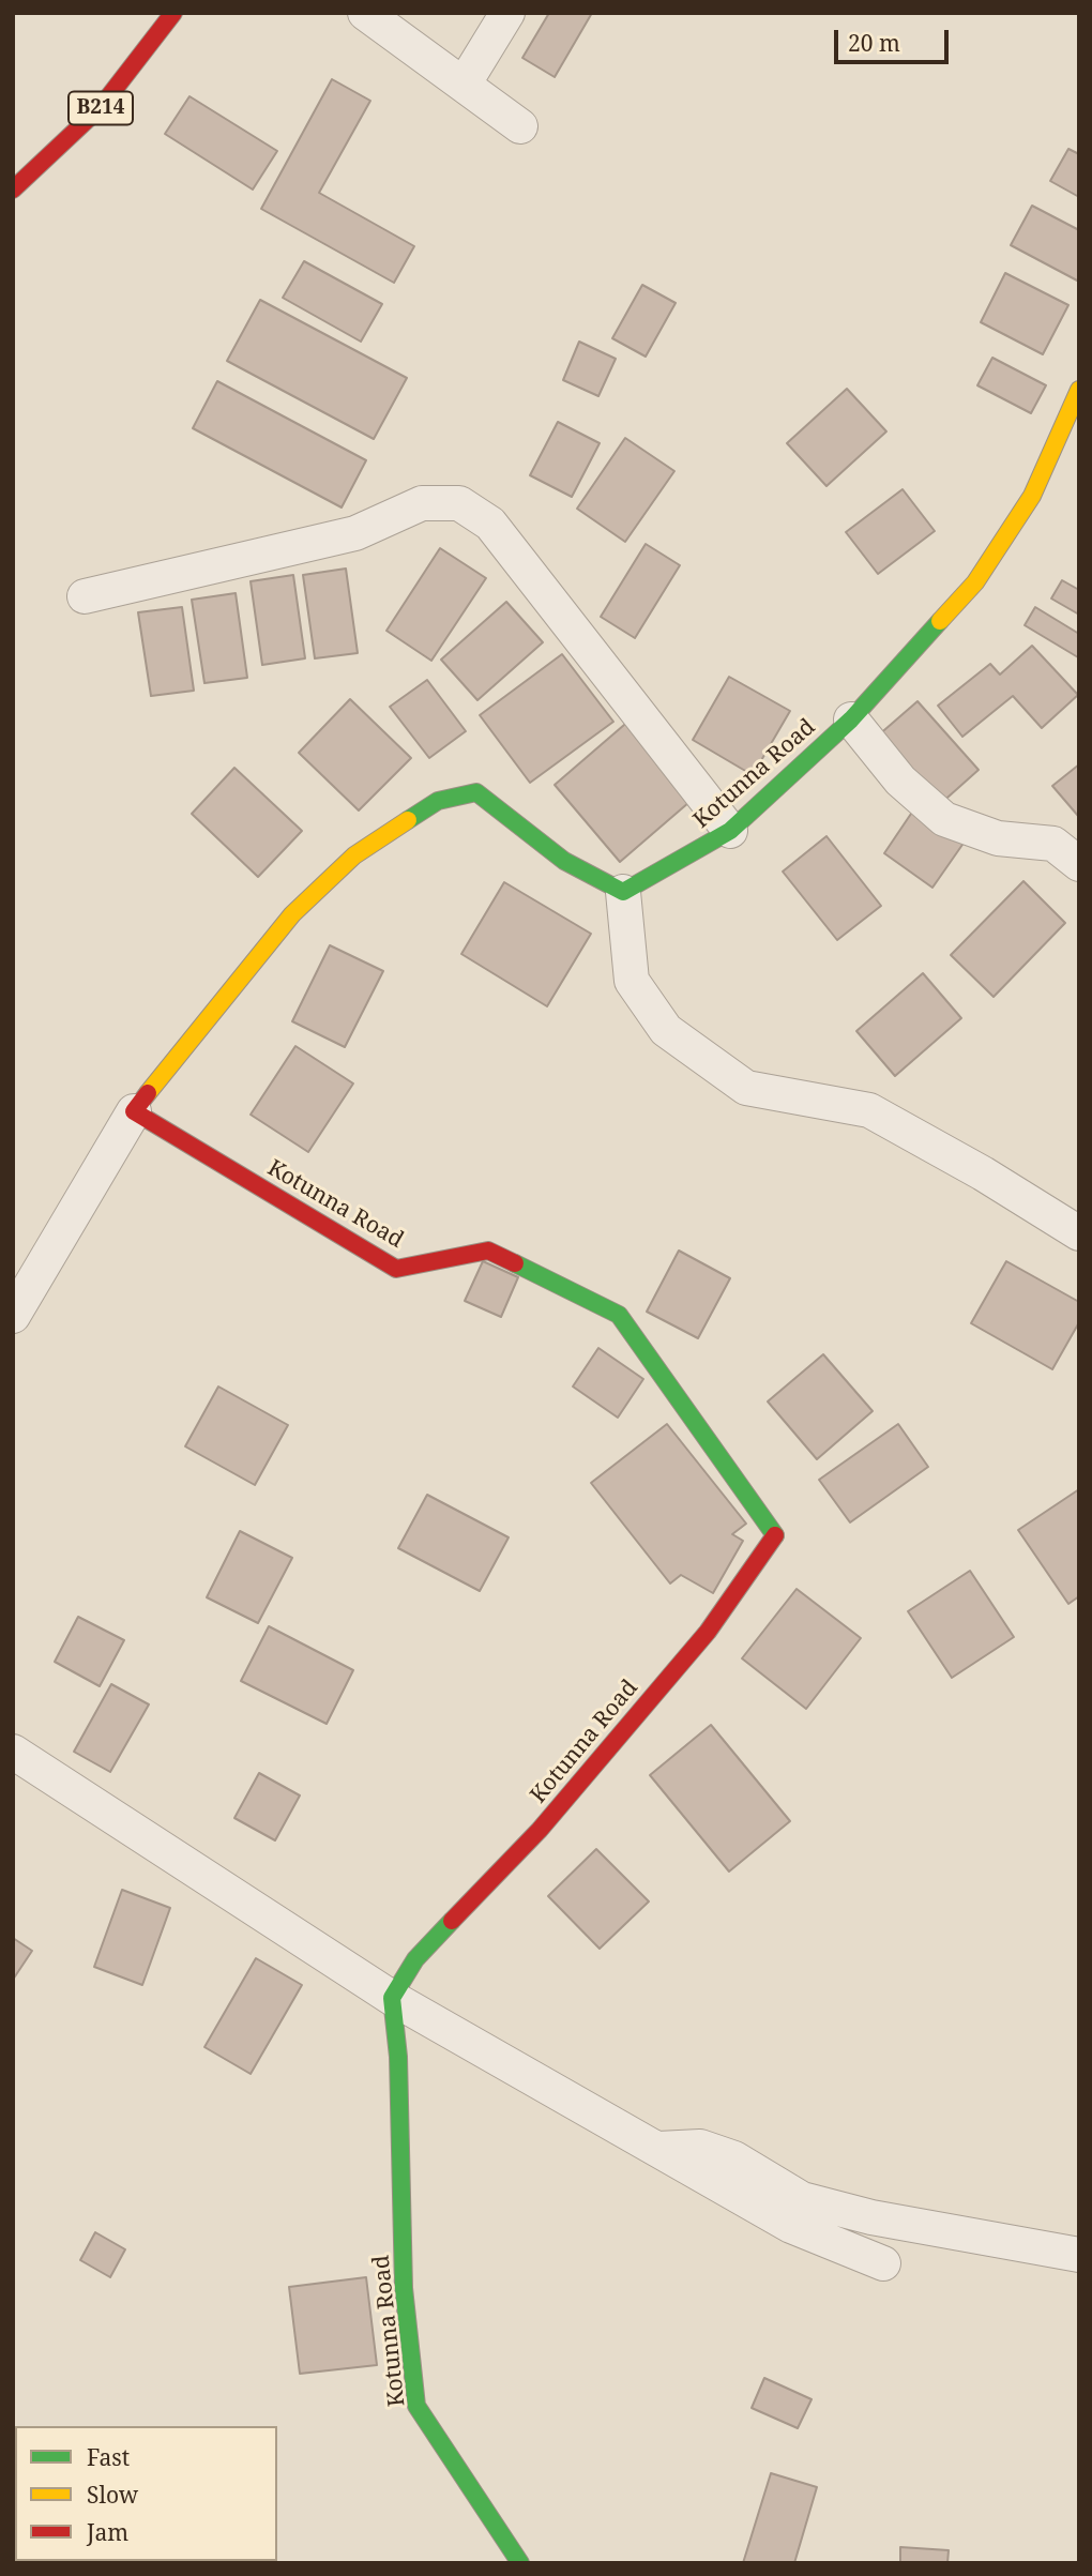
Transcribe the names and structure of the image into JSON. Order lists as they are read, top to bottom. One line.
{"streets":{"street":["B214","Kotunna Road"]},"legend":["Fast","Slow","Jam"],"scale_bar":"20 m"}
